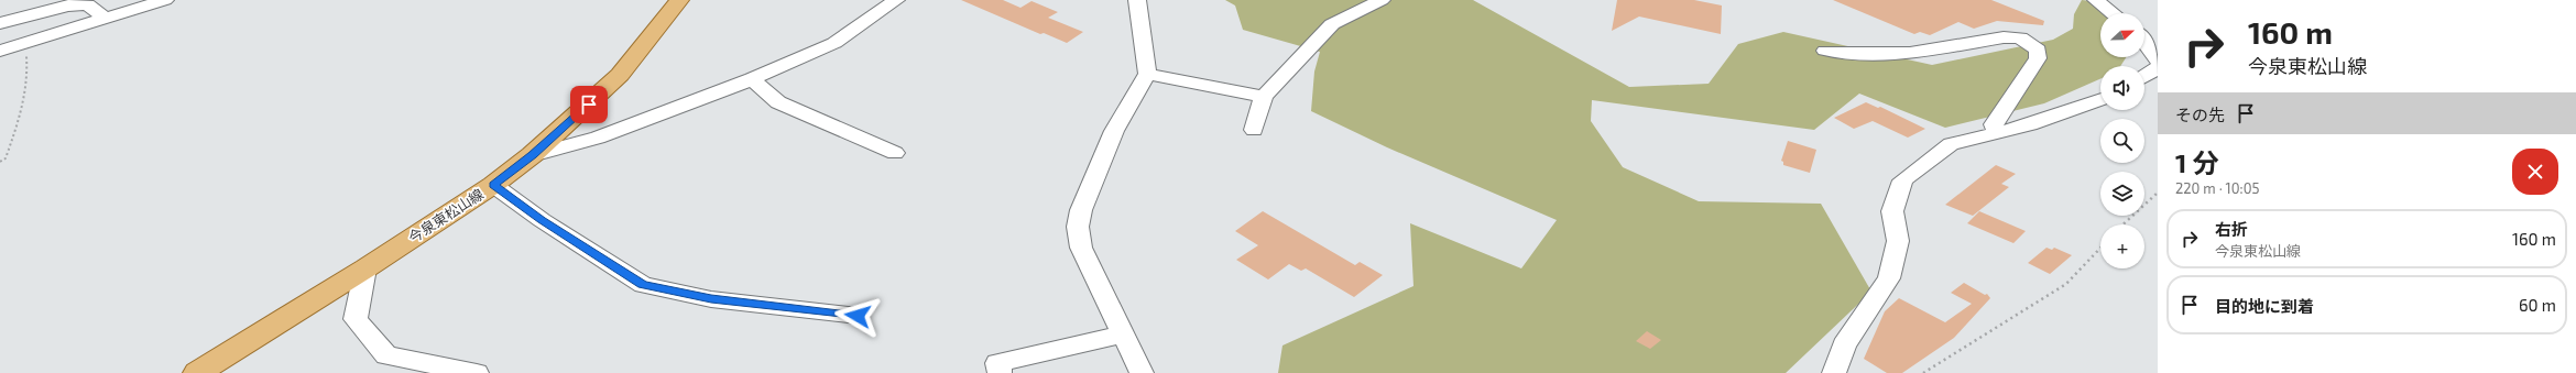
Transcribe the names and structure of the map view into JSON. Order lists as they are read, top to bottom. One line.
{"streets":{"main road":["今泉東松山線"]},"north":"right","page":{"turn":["160 m","今泉東松山線"],"map_buttons":"+","then":"その先","heading":["1 分","220 m · 10:05"],"list":[{"name":"右折","note":"今泉東松山線","value":"160 m"},{"name":"目的地に到着","value":"60 m"}]}}
